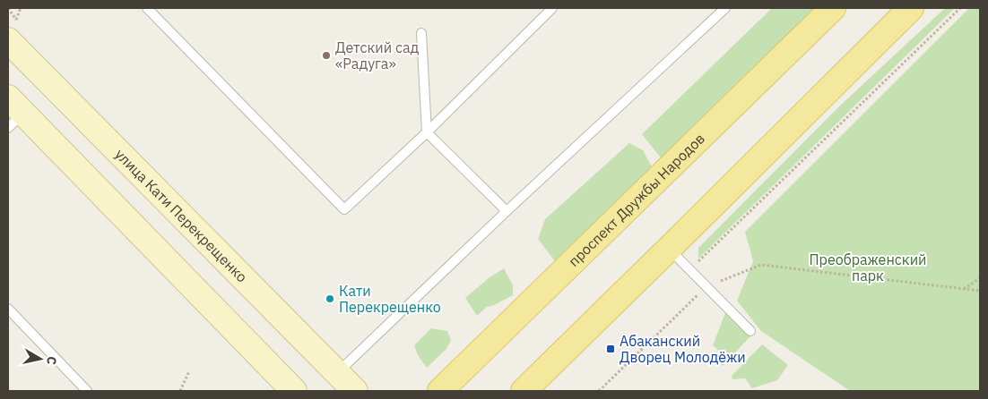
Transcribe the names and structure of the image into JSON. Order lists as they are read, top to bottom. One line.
{"streets":{"main road":["проспект Дружбы Народов"],"street":["улица Кати Перекрещенко"]},"parks":["Преображенский парк"],"places":{"other":["Детский сад «Радуга»","Кати Перекрещенко"],"transit":["Абаканский Дворец Молодёжи"]},"north":"right"}
